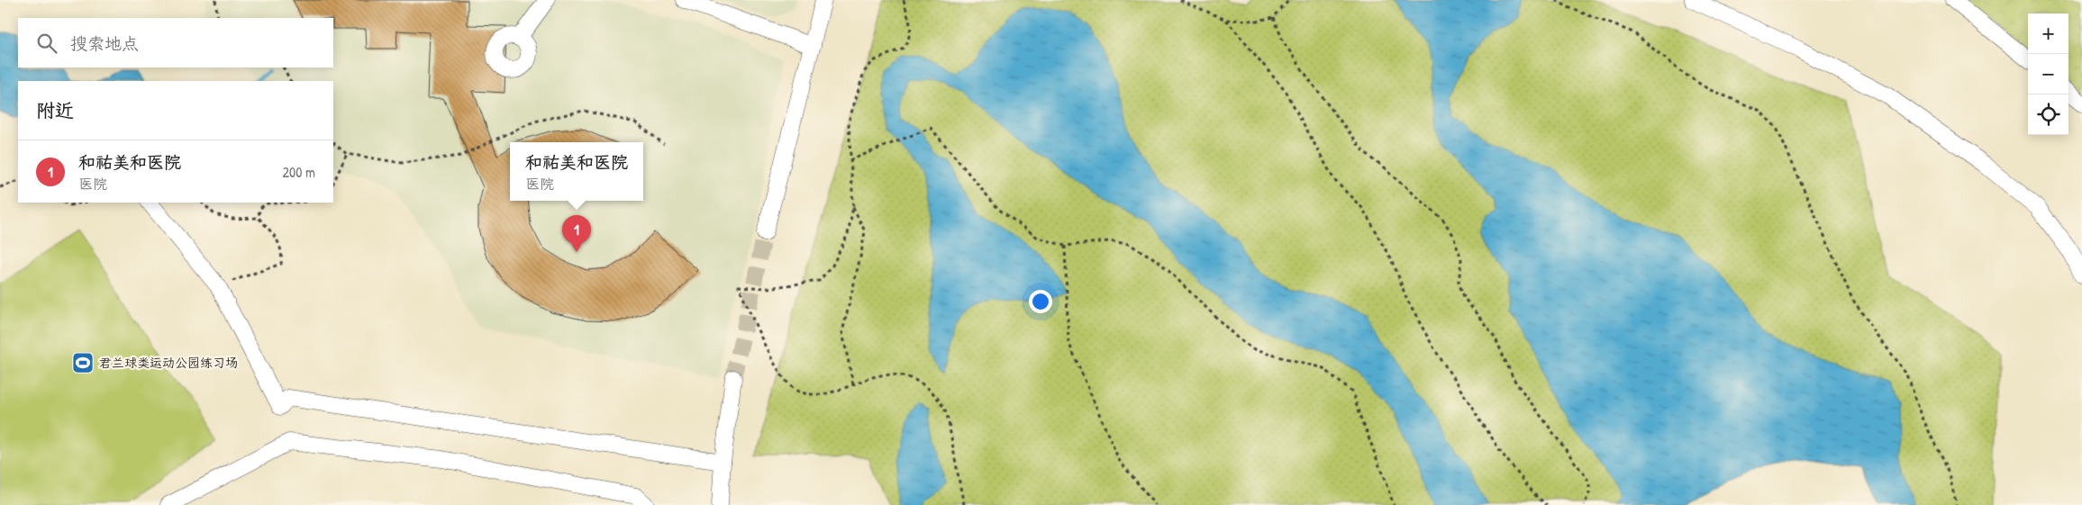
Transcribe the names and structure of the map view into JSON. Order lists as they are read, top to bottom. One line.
{"places":{"sports":["君兰球类运动公园练习场"]},"page":{"map_buttons":["+","−"],"search":"搜索地点","heading":"附近","list":[{"mark":"1","name":"和祐美和医院","note":"医院","value":"200 m"}],"popup":["和祐美和医院","医院"],"pins":"1"}}
